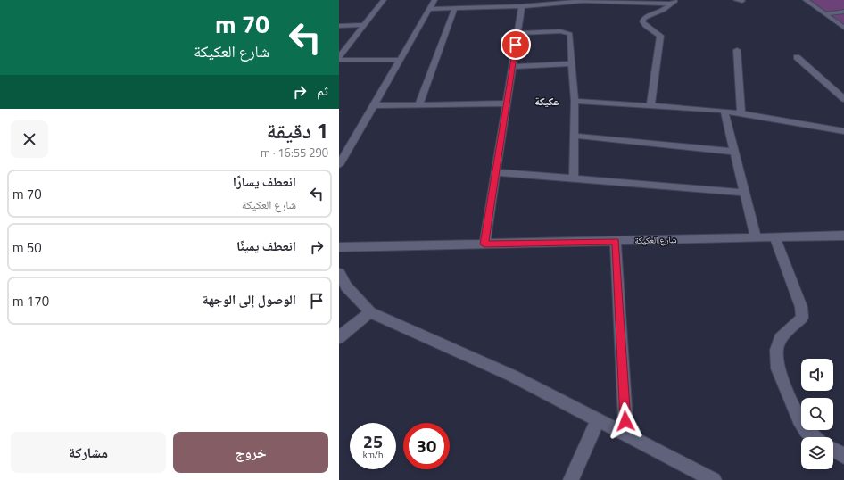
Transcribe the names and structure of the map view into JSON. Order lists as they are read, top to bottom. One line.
{"streets":{"street":["شارع العكيكة"]},"districts":["عكيكة"],"page":{"turn":["70 m","شارع العكيكة"],"then":"ثم","heading":["1 دقيقة","290 m · 16:55"],"list":[{"name":"انعطف يسارًا","note":"شارع العكيكة","value":"70 m"},{"name":"انعطف يمينًا","value":"50 m"},{"name":"الوصول إلى الوجهة","value":"170 m"}],"speed":"25 km/h","limit":"30","buttons":["خروج","مشاركة"]}}
